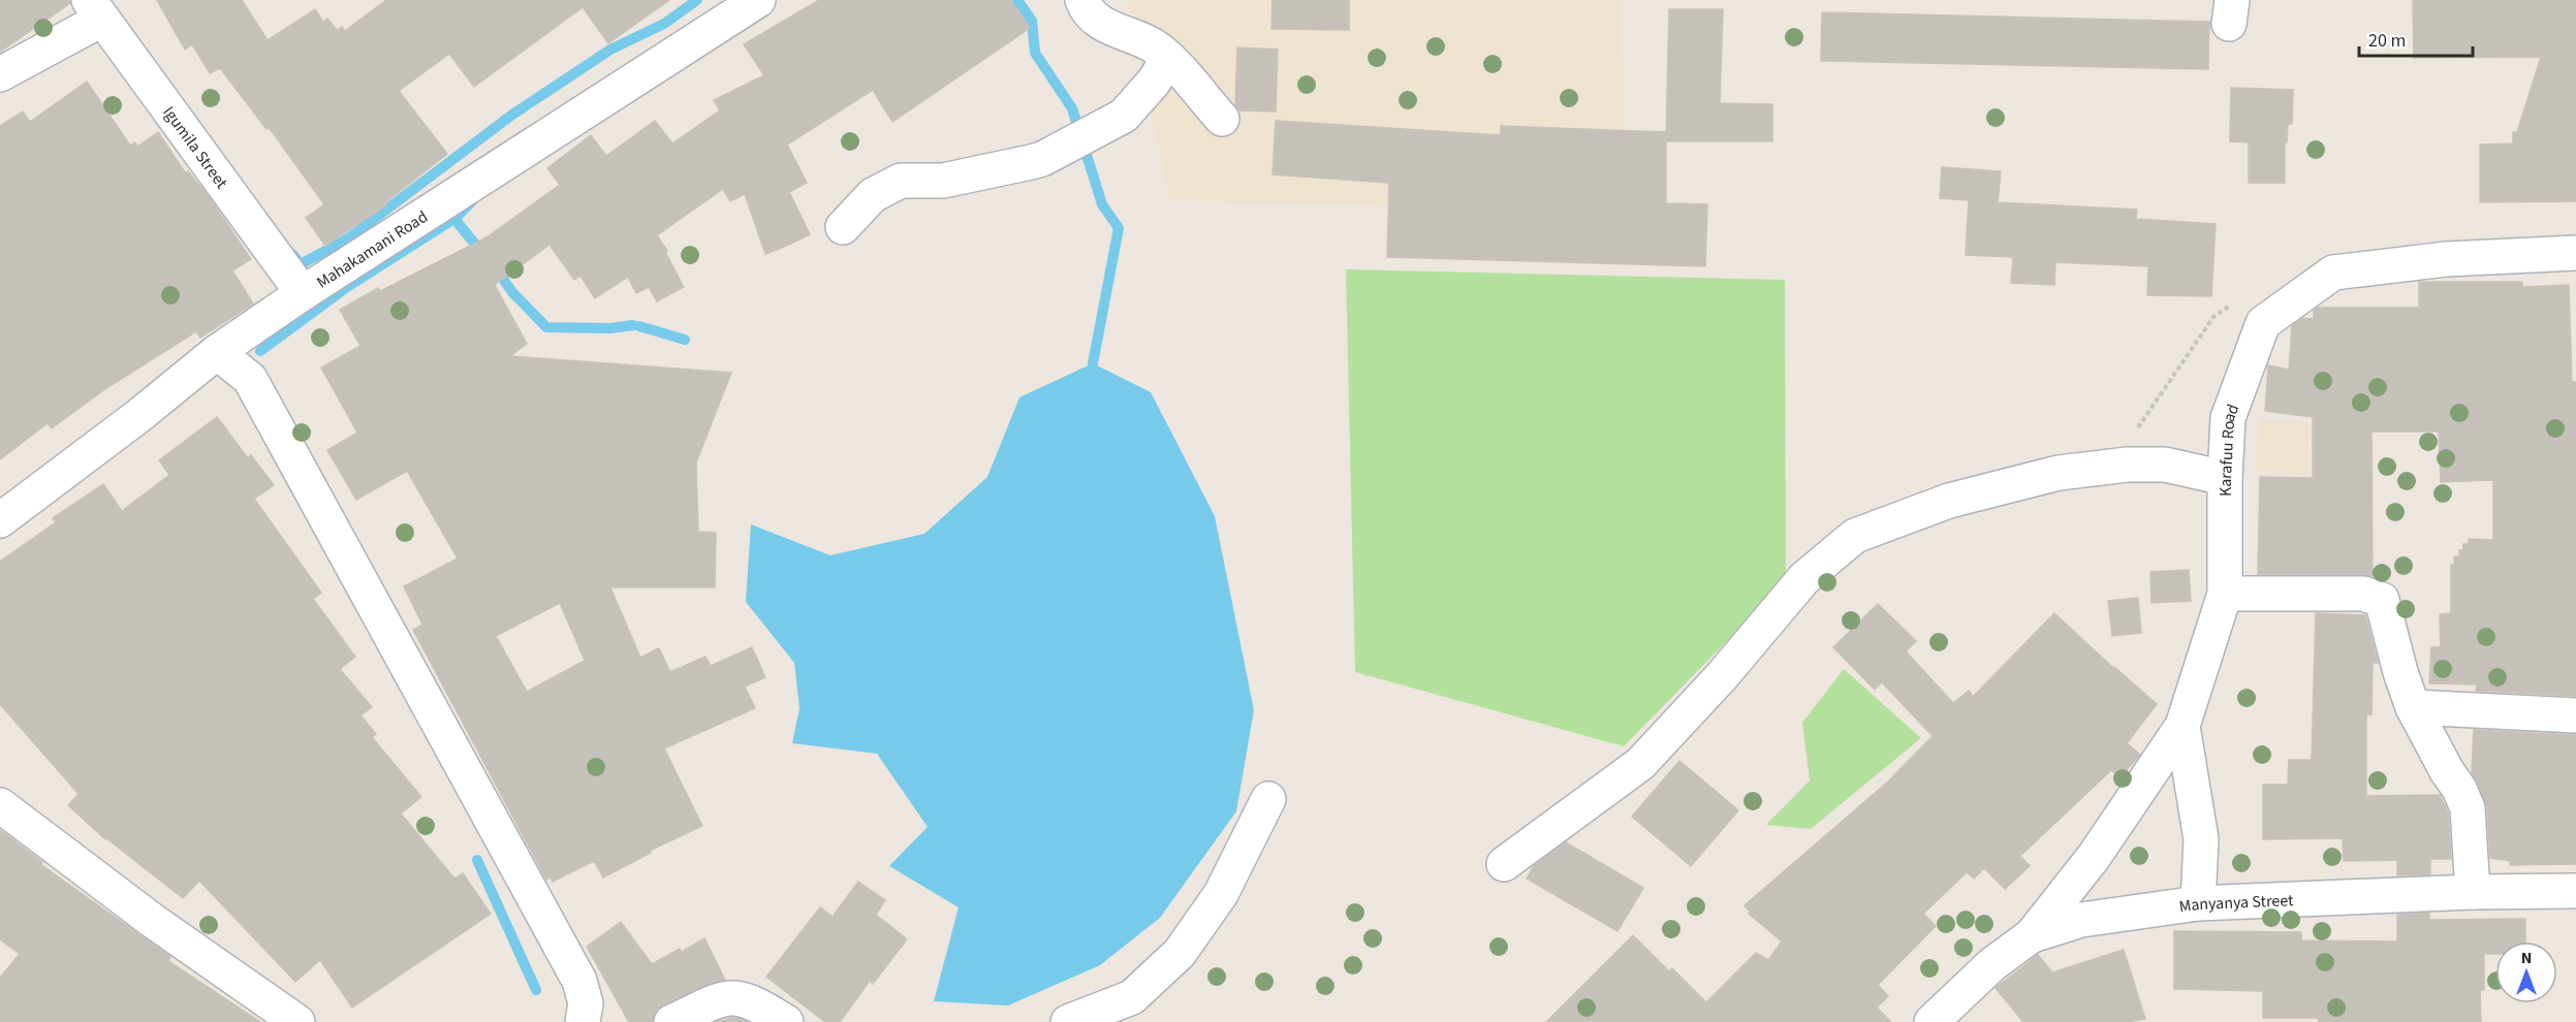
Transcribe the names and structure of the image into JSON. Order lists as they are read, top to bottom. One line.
{"streets":{"street":["Igumila Street","Mahakamani Road","Karafuu Road","Manyanya Street"]},"crossings":[["Igumila Street","Mahakamani Road"],["Karafuu Road","Manyanya Street"]],"scale_bar":"20 m","north":"top"}
